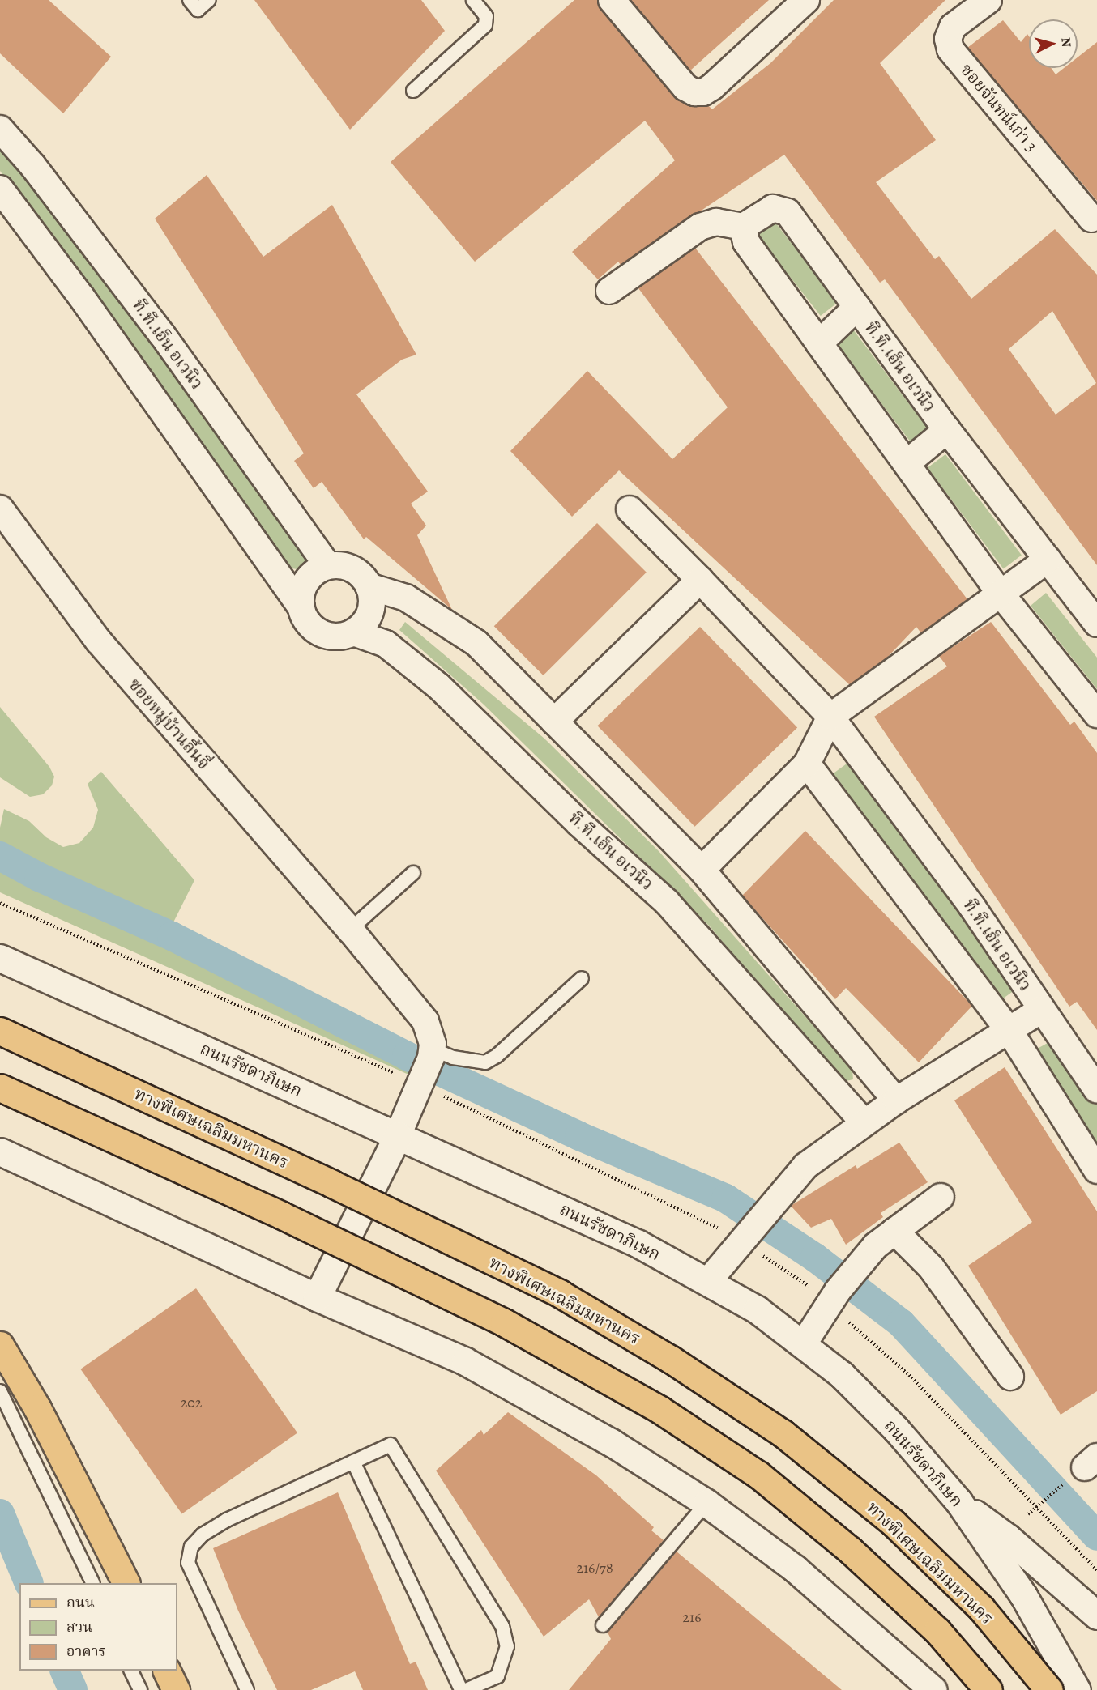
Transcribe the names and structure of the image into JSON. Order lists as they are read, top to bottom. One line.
{"streets":{"main road":["ถนนรัชดาภิเษก","ทางพิเศษเฉลิมมหานคร"],"street":["ซอยจันทน์เก่า 3","ที.ที.เอ็น อเวนิว","ซอยหมู่บ้านลิ้นจี่"]},"crossings":[["ที.ที.เอ็น อเวนิว","ถนนรัชดาภิเษก"]],"house_numbers":["202","216/78","216"],"legend":["ถนน","สวน","อาคาร"],"north":"right"}
